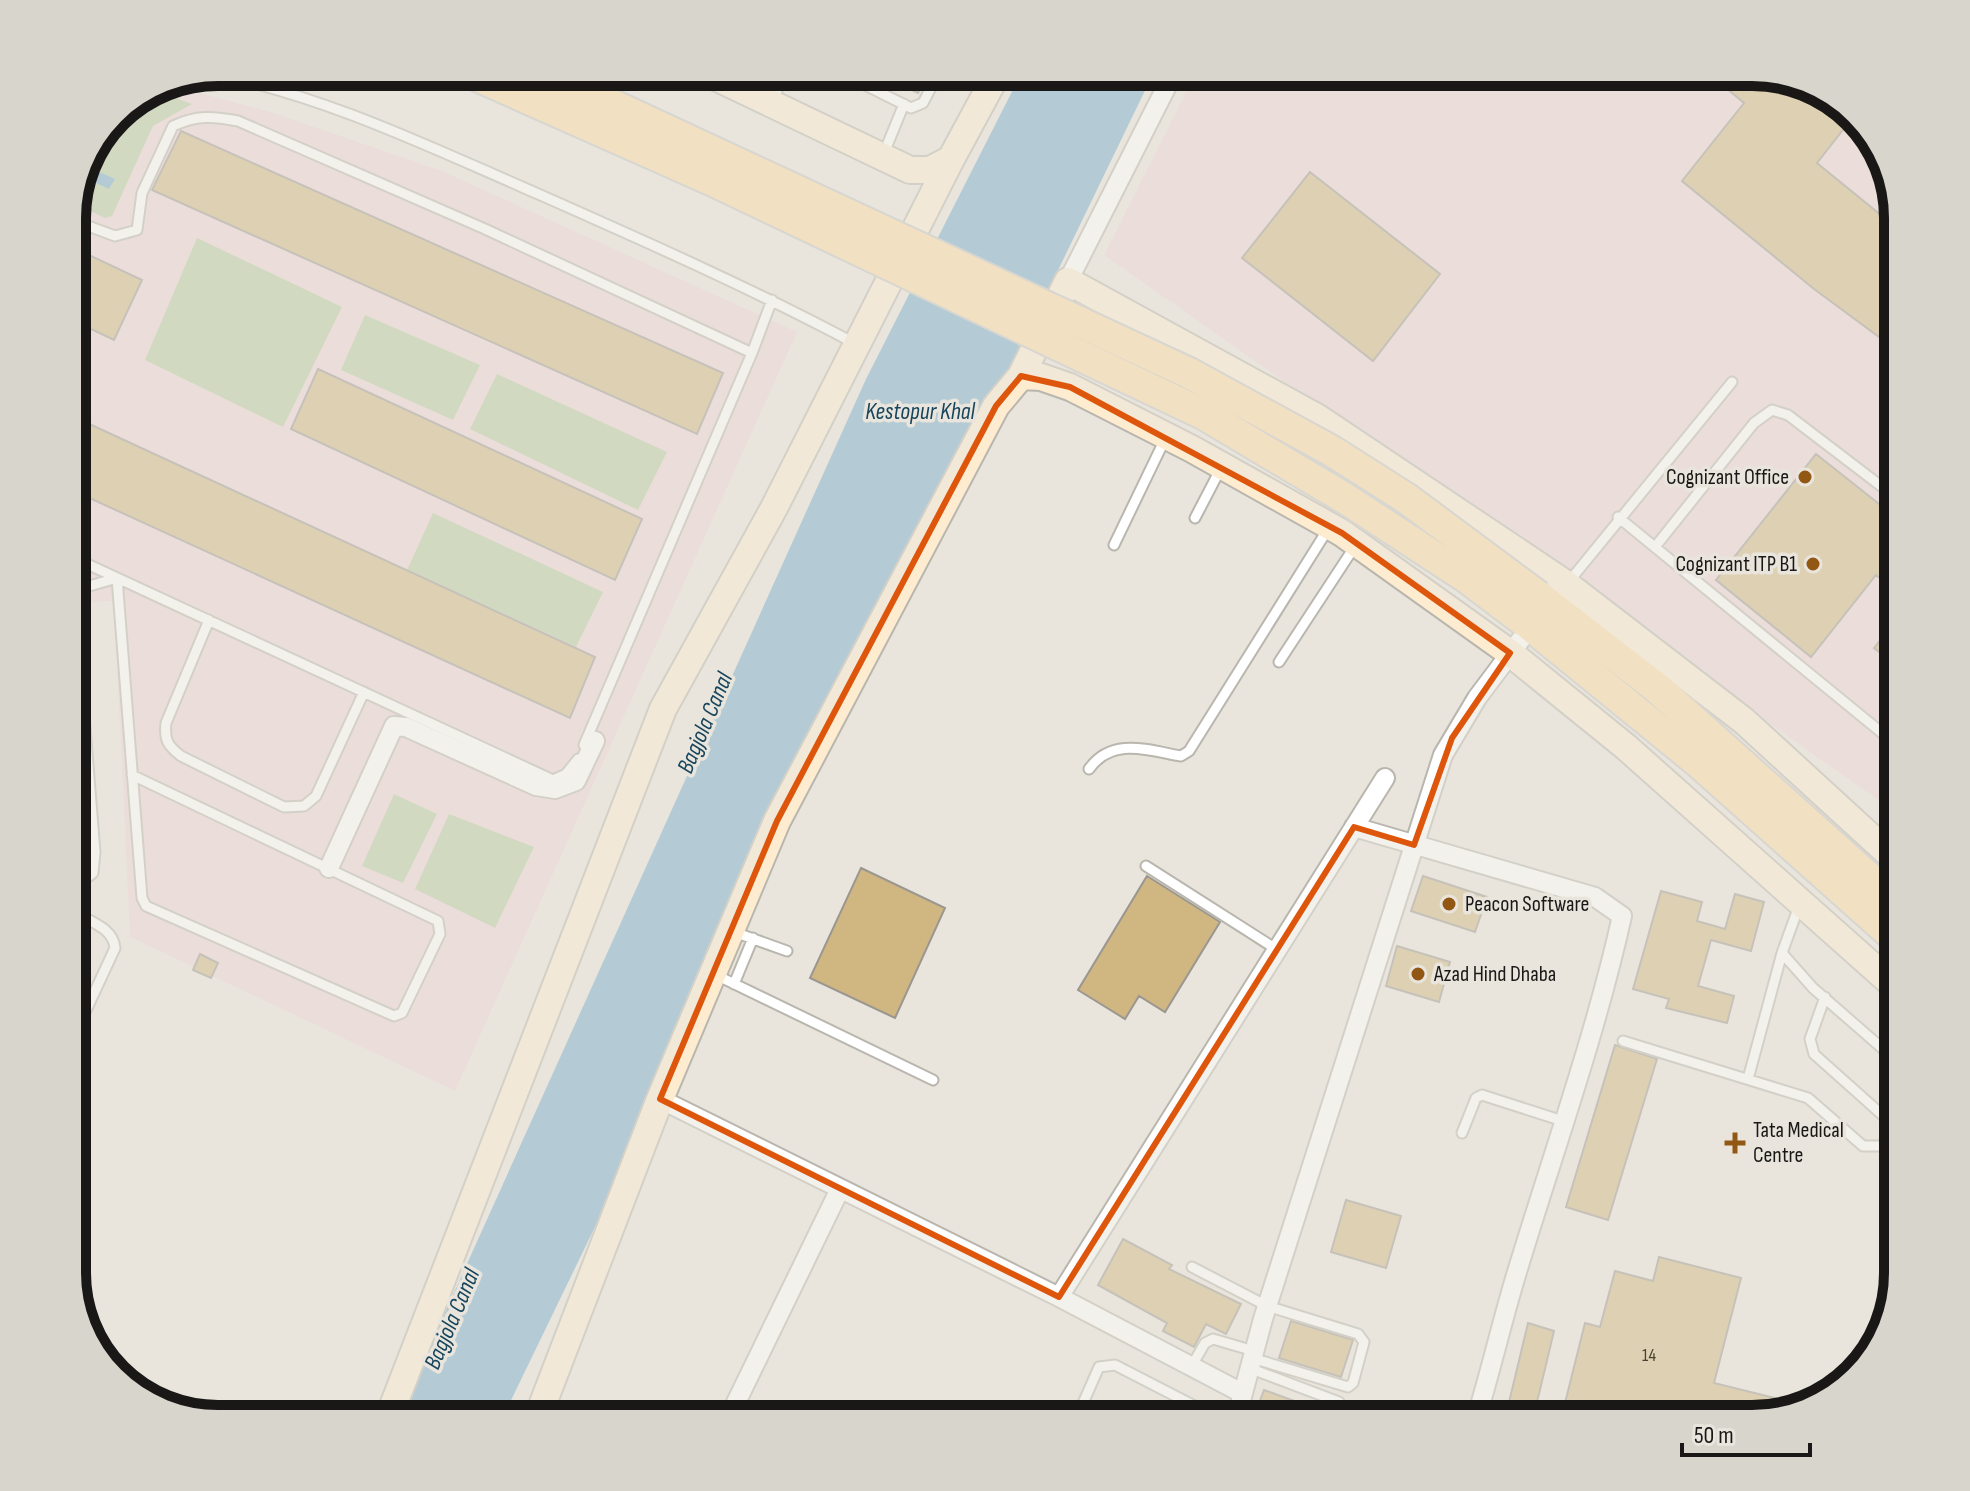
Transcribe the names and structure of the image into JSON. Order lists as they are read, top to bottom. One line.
{"water":["Kestopur Khal","Bagjola Canal"],"places":{"other":["Cognizant Office","Cognizant ITP B1","Peacon Software","Azad Hind Dhaba"],"health":["Tata Medical Centre"]},"house_numbers":["14"],"scale_bar":"50 m"}
